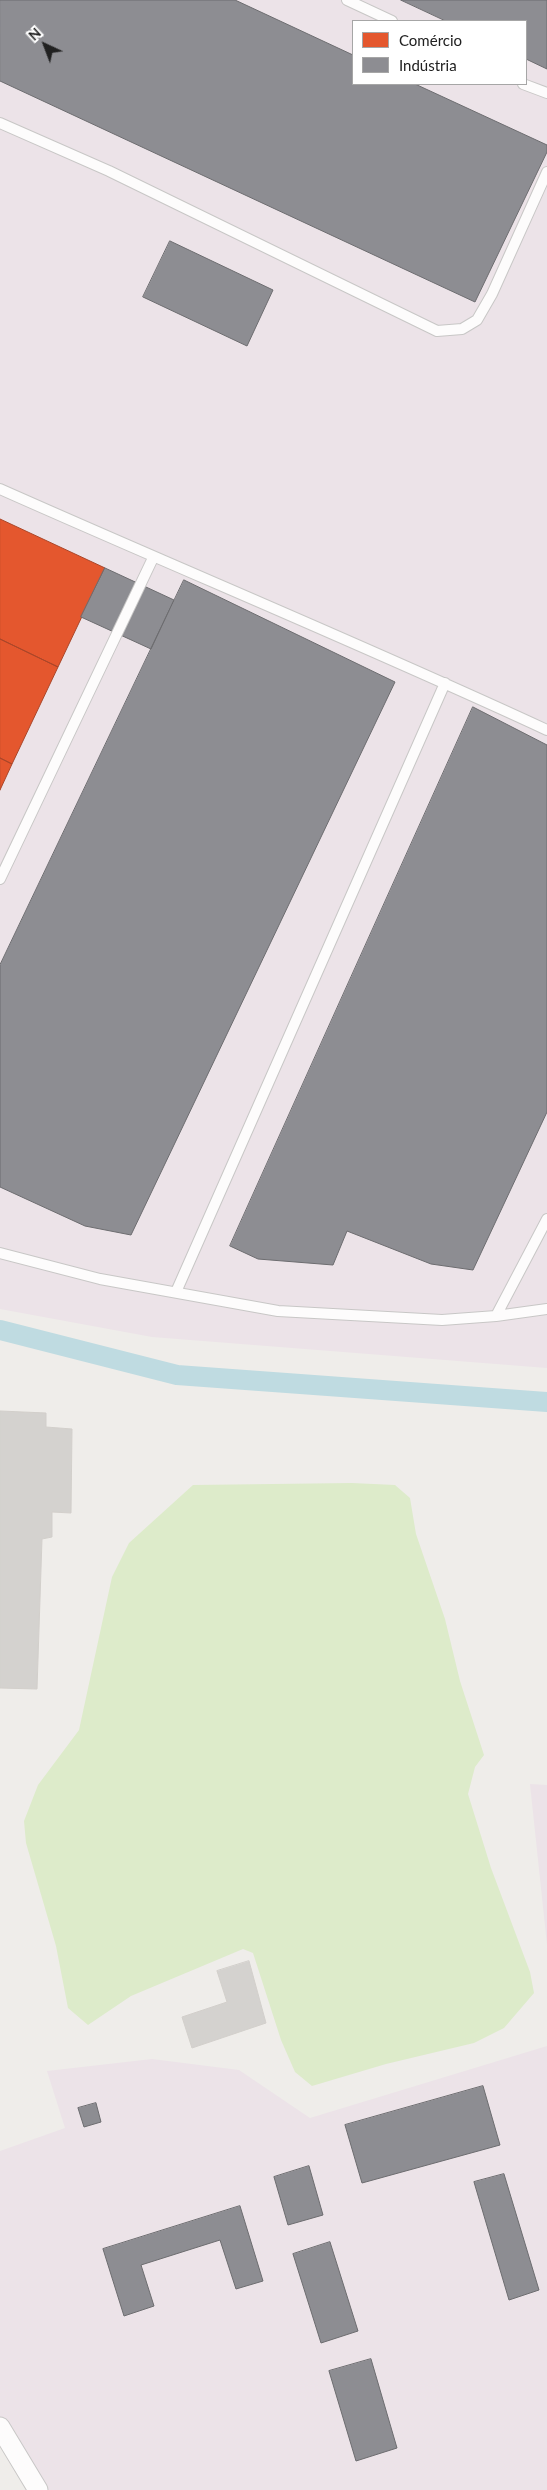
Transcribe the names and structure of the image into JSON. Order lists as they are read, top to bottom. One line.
{"legend":["Comércio","Indústria"],"north":"top left"}
